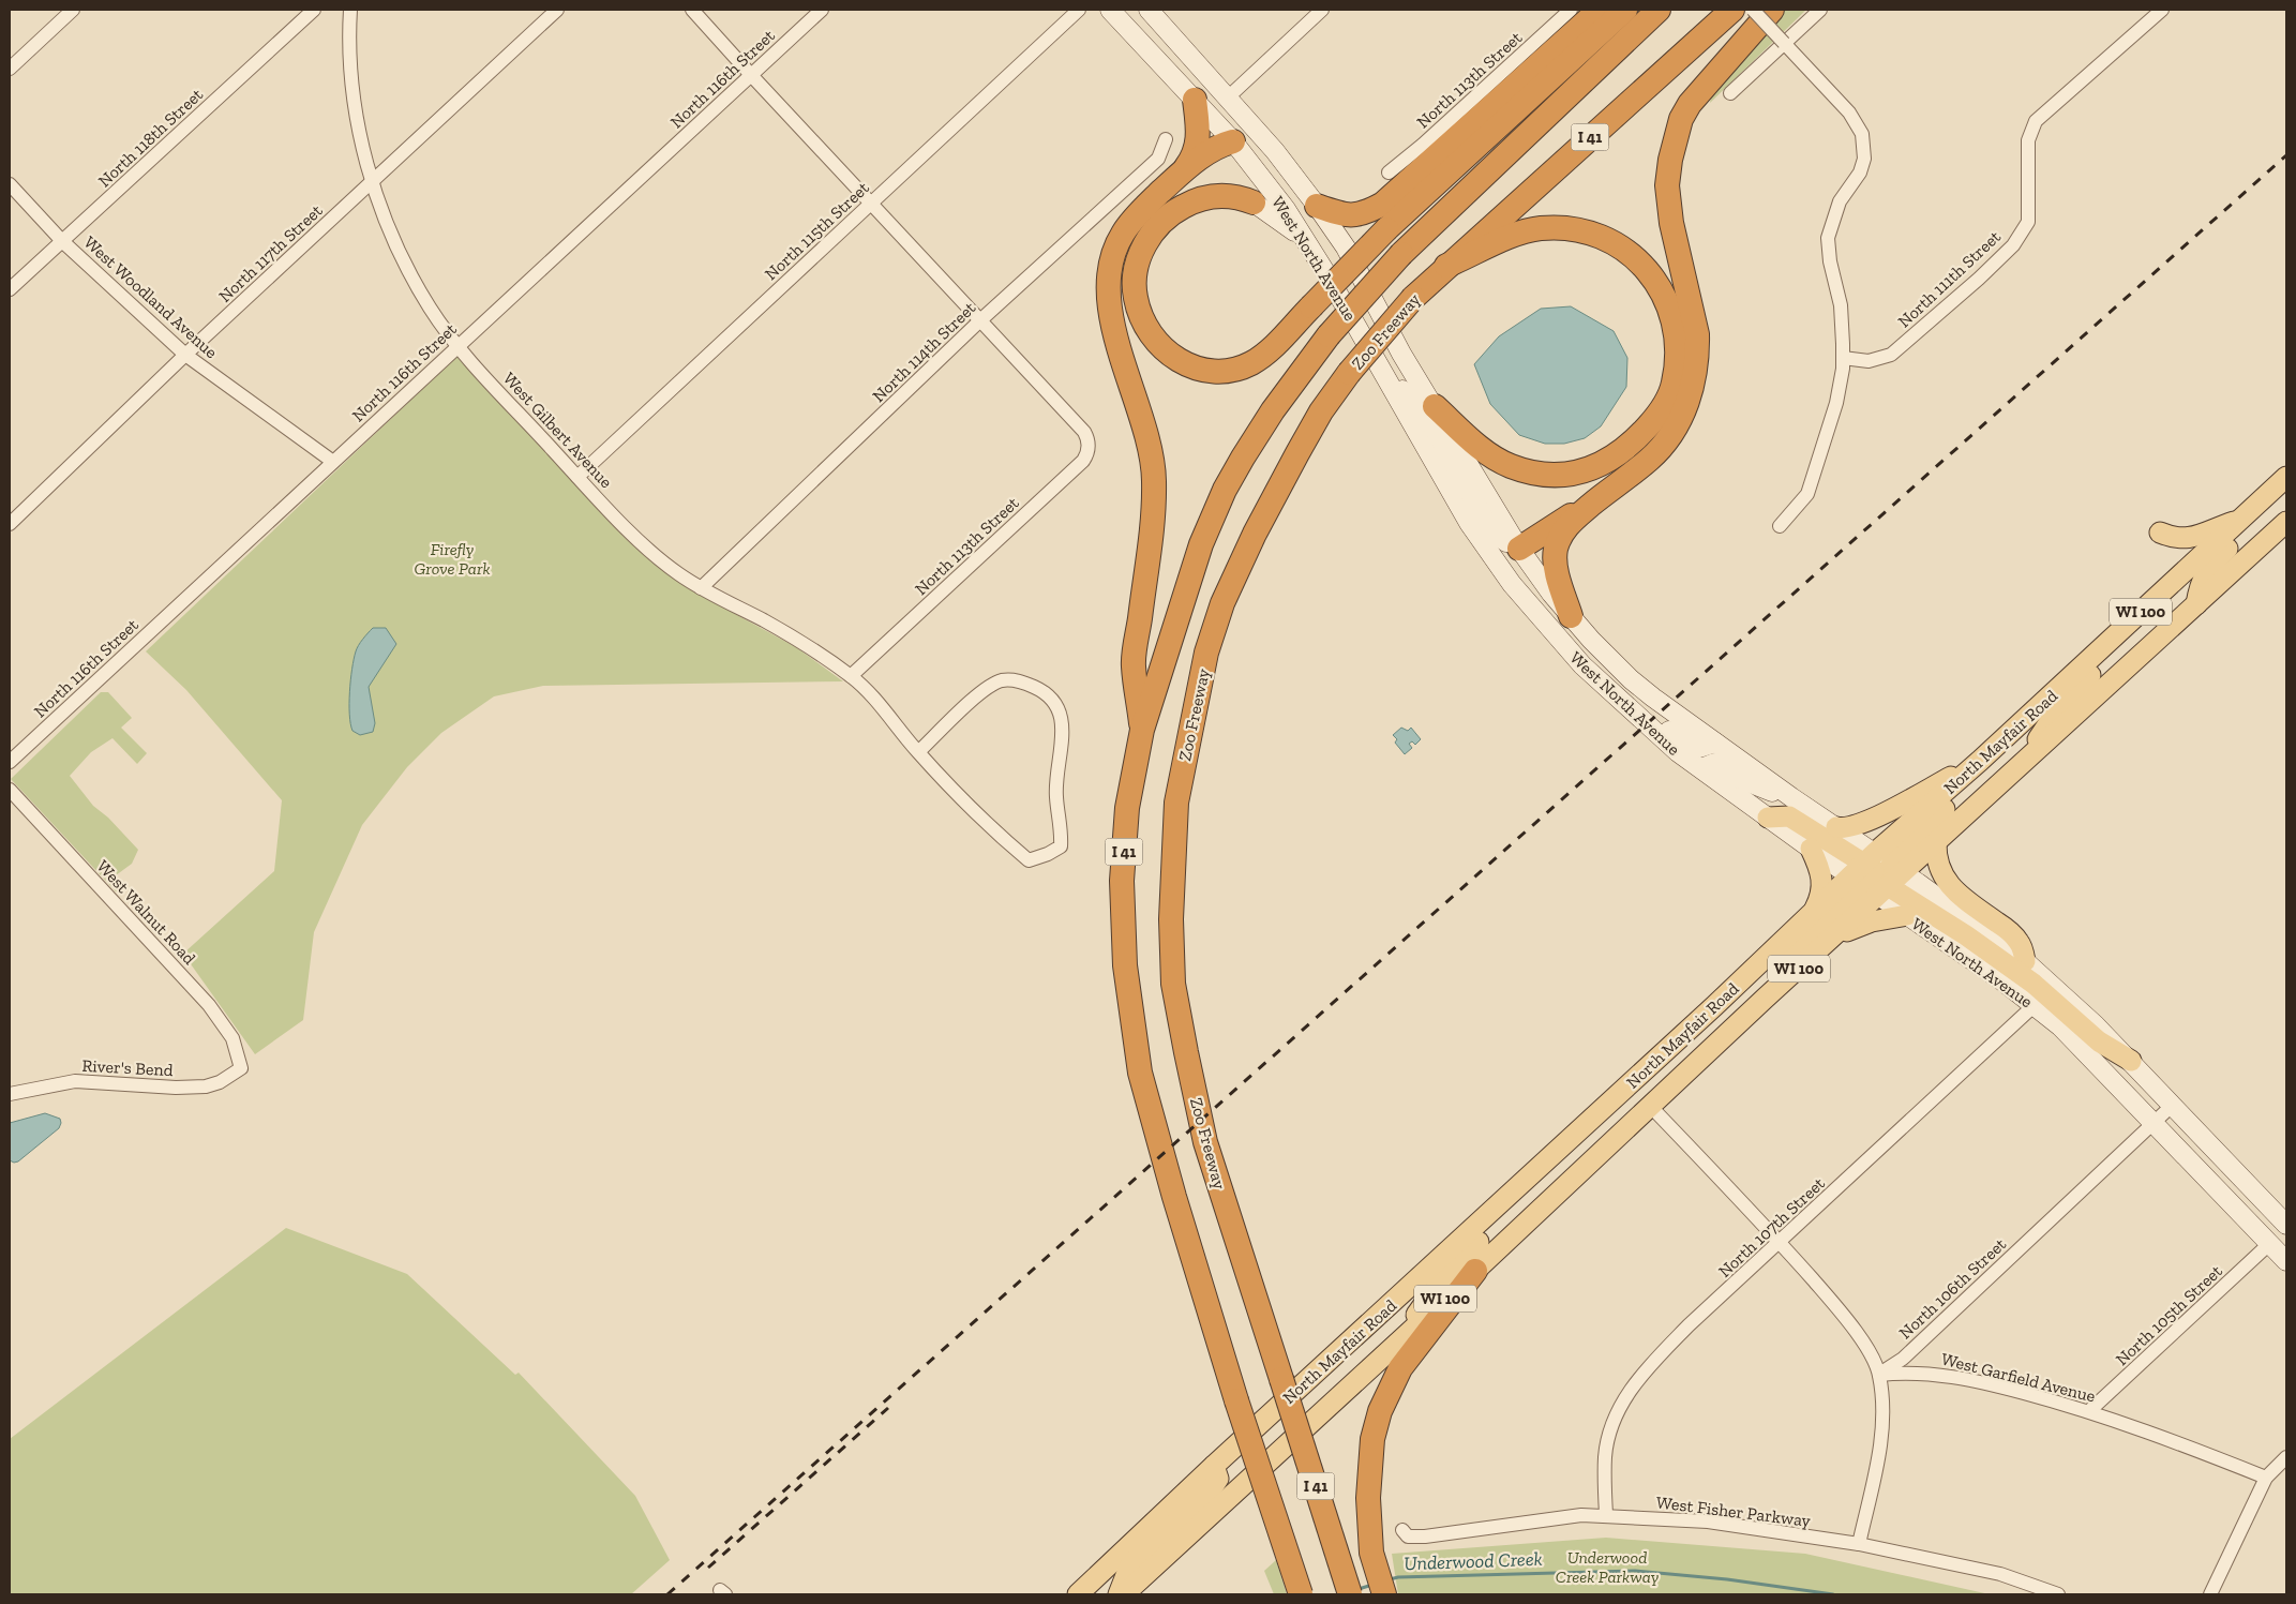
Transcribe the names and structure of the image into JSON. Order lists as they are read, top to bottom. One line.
{"streets":{"highway":["I 41","Zoo Freeway"],"main road":["West North Avenue","WI 100","North Mayfair Road"],"street":["North 116th Street","North 113th Street","North 118th Street","North 115th Street","North 117th Street","North 111th Street","West Woodland Avenue","North 114th Street","West Gilbert Avenue","West Walnut Road","River's Bend","North 107th Street","North 106th Street","North 105th Street","West Garfield Avenue","West Fisher Parkway"]},"crossings":[["North 116th Street","West Woodland Avenue"],["North 116th Street","West Gilbert Avenue"],["North 113th Street","North 114th Street"],["North 113th Street","West Gilbert Avenue"],["North 118th Street","West Woodland Avenue"],["North 115th Street","West Gilbert Avenue"],["North 117th Street","West Woodland Avenue"],["North 117th Street","West Gilbert Avenue"],["West North Avenue","North Mayfair Road"],["West North Avenue","North 107th Street"],["West North Avenue","North 106th Street"],["West North Avenue","North 105th Street"],["North 114th Street","West Gilbert Avenue"],["West Walnut Road","River's Bend"],["North 107th Street","West Fisher Parkway"],["North 106th Street","West Garfield Avenue"],["North 105th Street","West Garfield Avenue"]],"water":["Underwood Creek"],"parks":["Firefly Grove Park","Underwood Creek Parkway"]}
